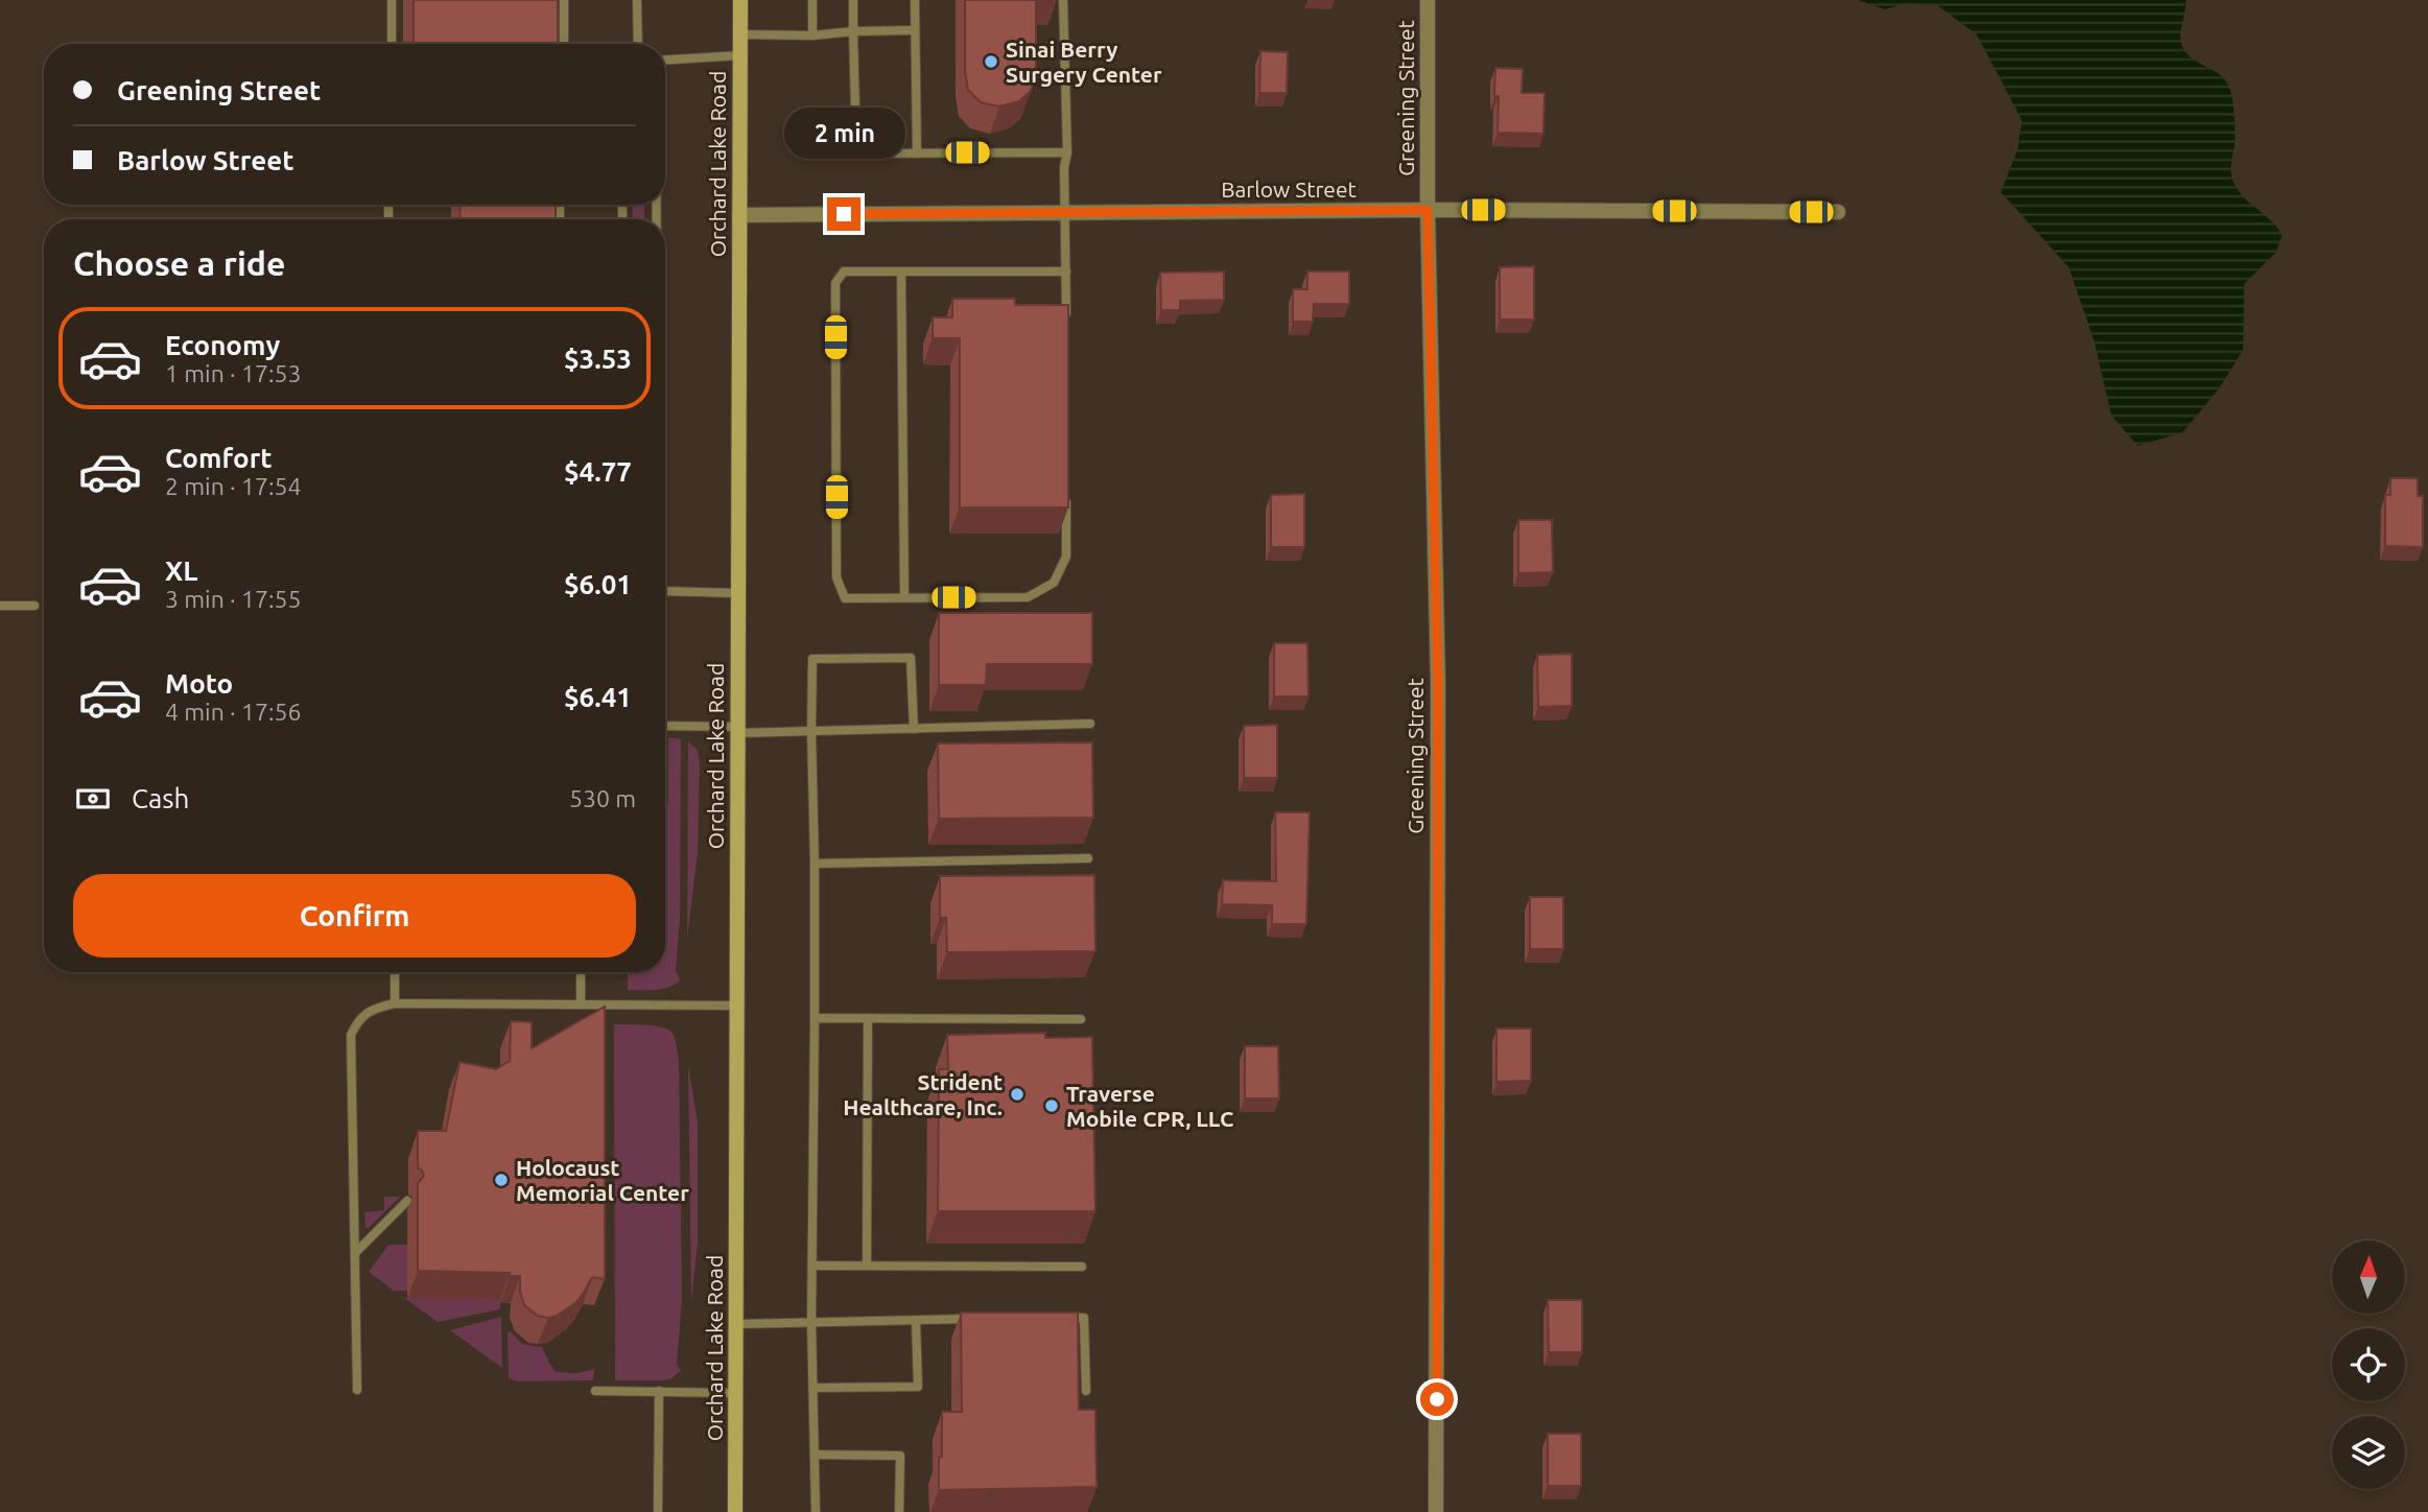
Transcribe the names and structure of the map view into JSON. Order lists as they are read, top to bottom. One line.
{"streets":{"main road":["Orchard Lake Road"],"street":["Greening Street","Barlow Street"]},"crossings":[["Greening Street","Barlow Street"],["Orchard Lake Road","Barlow Street"]],"places":["Sinai Berry Surgery Center","Strident Healthcare, Inc.","Traverse Mobile CPR, LLC","Holocaust Memorial Center"],"north":"top","page":{"banner":["Greening Street","Barlow Street"],"bubble":"2 min","heading":"Choose a ride","list":[{"name":"Economy","note":"1 min · 17:53","value":"$3.53"},{"name":"Comfort","note":"2 min · 17:54","value":"$4.77"},{"name":"XL","note":"3 min · 17:55","value":"$6.01"},{"name":"Moto","note":"4 min · 17:56","value":"$6.41"}],"pay":["Cash","530 m"],"buttons":"Confirm"}}
